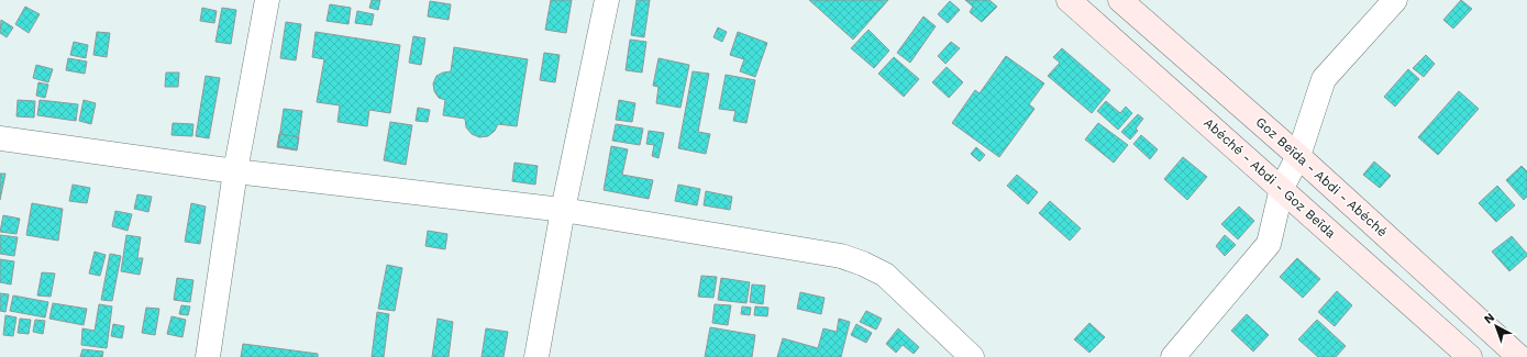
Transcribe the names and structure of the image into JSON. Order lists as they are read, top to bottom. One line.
{"streets":{"main road":["Goz Beïda - Abdi - Abéché","Abéché - Abdi - Goz Beïda"]},"north":"top left"}
